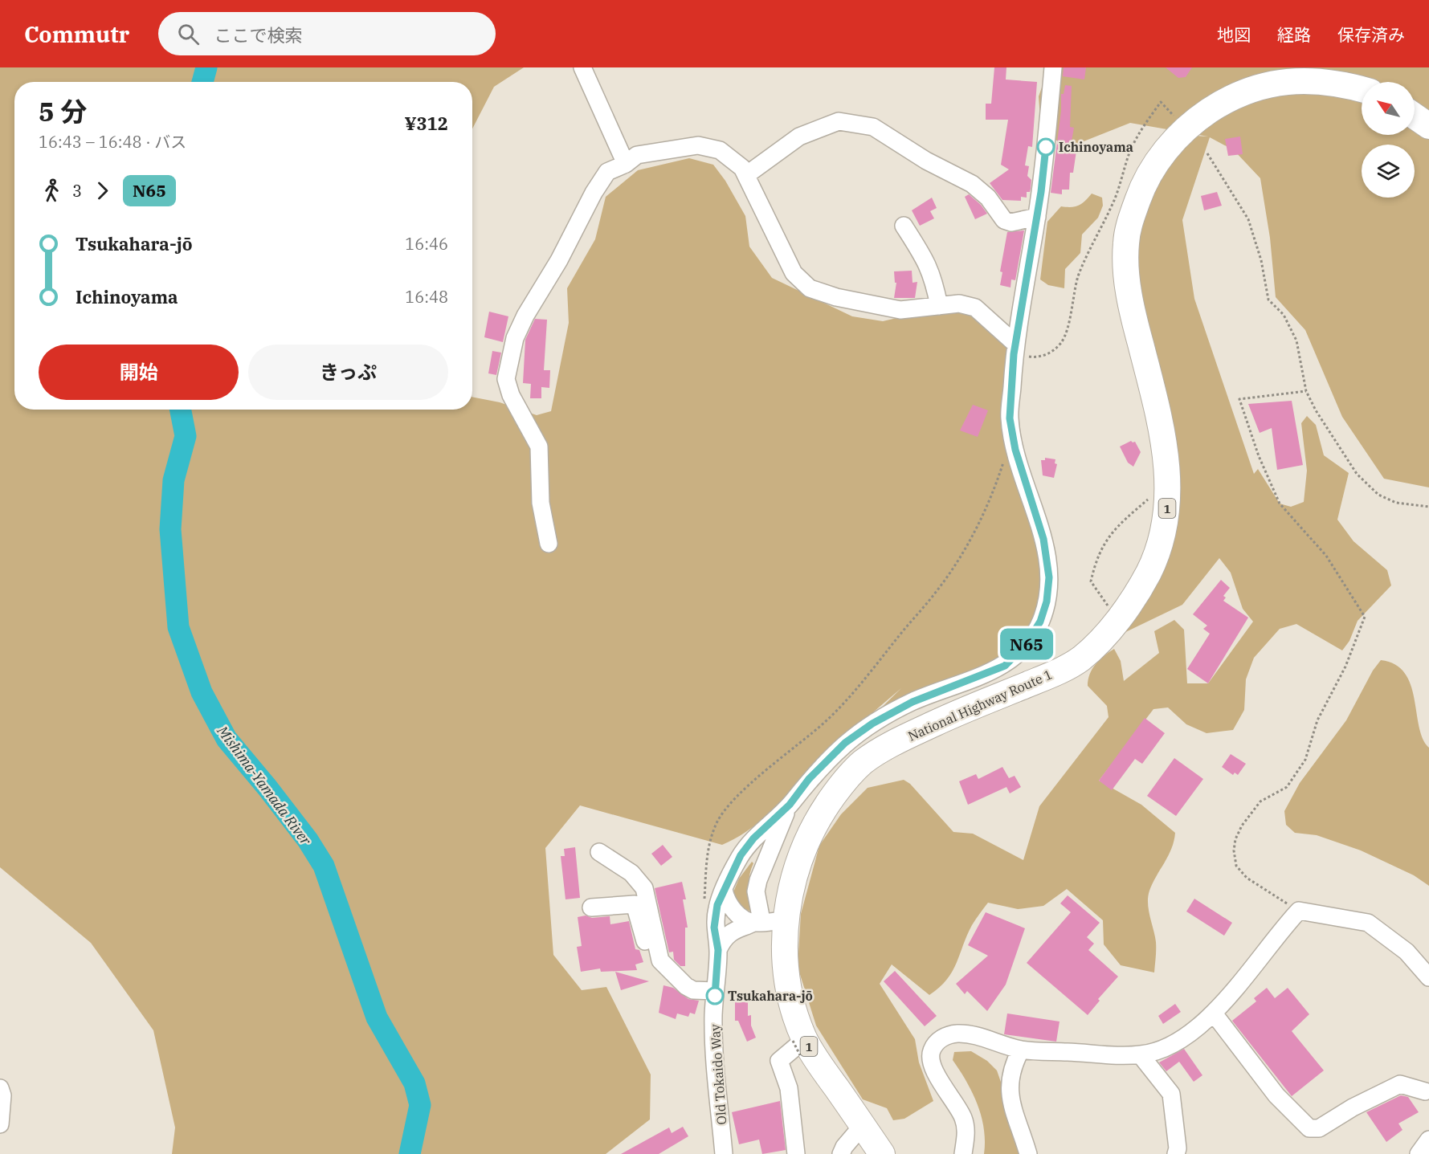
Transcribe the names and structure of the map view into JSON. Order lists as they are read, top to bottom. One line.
{"streets":{"highway":["1","National Highway Route 1"],"street":["Old Tokaido Way"]},"water":["Mishima-Yamada River"],"places":["Ichinoyama","Tsukahara-jō"],"lines":["bus line N65"],"north":"top left","page":{"header":"Commutr","search":"ここで検索","nav":["地図","経路","保存済み"],"on_map":"N65","heading":["5 分","16:43 – 16:48 · バス","¥312"],"legs":["3","N65"],"list":[{"name":"Tsukahara-jō","value":"16:46"},{"name":"Ichinoyama","value":"16:48"}],"buttons":["開始","きっぷ"]}}
